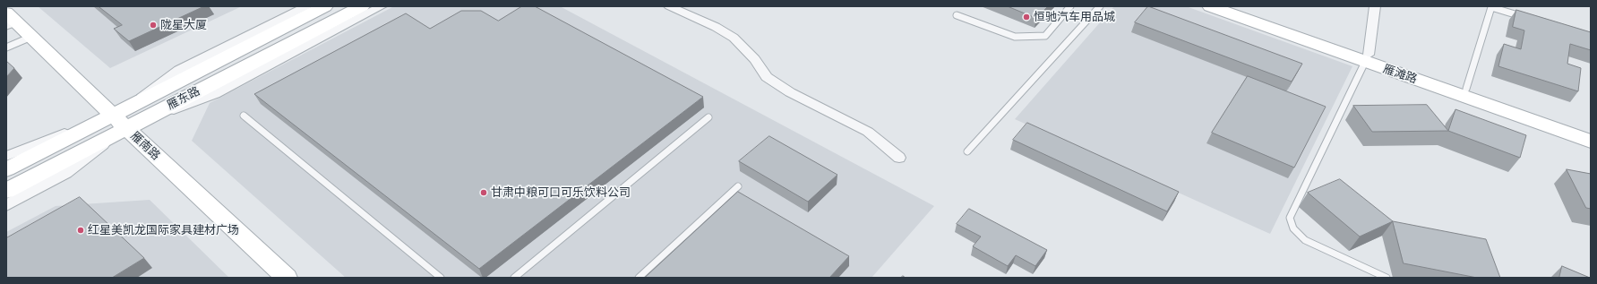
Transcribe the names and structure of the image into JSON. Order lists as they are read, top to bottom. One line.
{"streets":{"main road":["雁滩路","雁东路","雁南路"]},"crossings":[["雁东路","雁南路"]],"places":["恒驰汽车用品城","陇星大厦","甘肃中粮可口可乐饮料公司","红星美凯龙国际家具建材广场"]}
